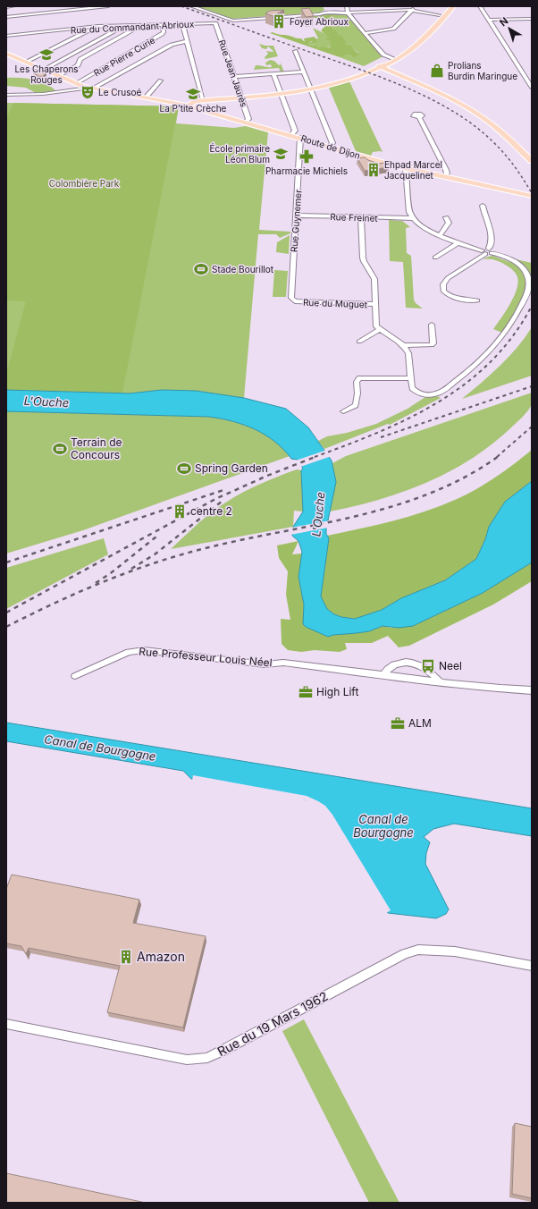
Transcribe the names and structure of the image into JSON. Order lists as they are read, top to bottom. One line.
{"streets":{"main road":["Route de Dijon"],"street":["Rue du Commandant Abrioux","Rue Pierre Curie","Rue Jean Jaurès","Rue Freinet","Rue Guynemer","Rue du Muguet","Rue Professeur Louis Néel","Rue du 19 Mars 1962"]},"crossings":[["Rue du Commandant Abrioux","Rue Pierre Curie"],["Rue du Commandant Abrioux","Rue Jean Jaurès"],["Rue Pierre Curie","Route de Dijon"],["Rue Jean Jaurès","Route de Dijon"],["Route de Dijon","Rue Guynemer"],["Rue Freinet","Rue Guynemer"],["Rue Guynemer","Rue du Muguet"]],"water":["L'Ouche","Canal de Bourgogne"],"parks":["Colombière Park"],"places":{"building":["Foyer Abrioux","Ehpad Marcel Jacquelinet","centre 2","Amazon"],"school or university":["Les Chaperons Rouges","La P’tite Crèche","École primaire Léon Blum"],"shop":["Prolians Burdin Maringue"],"theatre":["Le Crusoé"],"pharmacy":["Pharmacie Michiels"],"sports":["Stade Bourillot","Terrain de Concours","Spring Garden"],"bus stop":["Neel"],"office":["High Lift","ALM"]},"north":"top left"}
